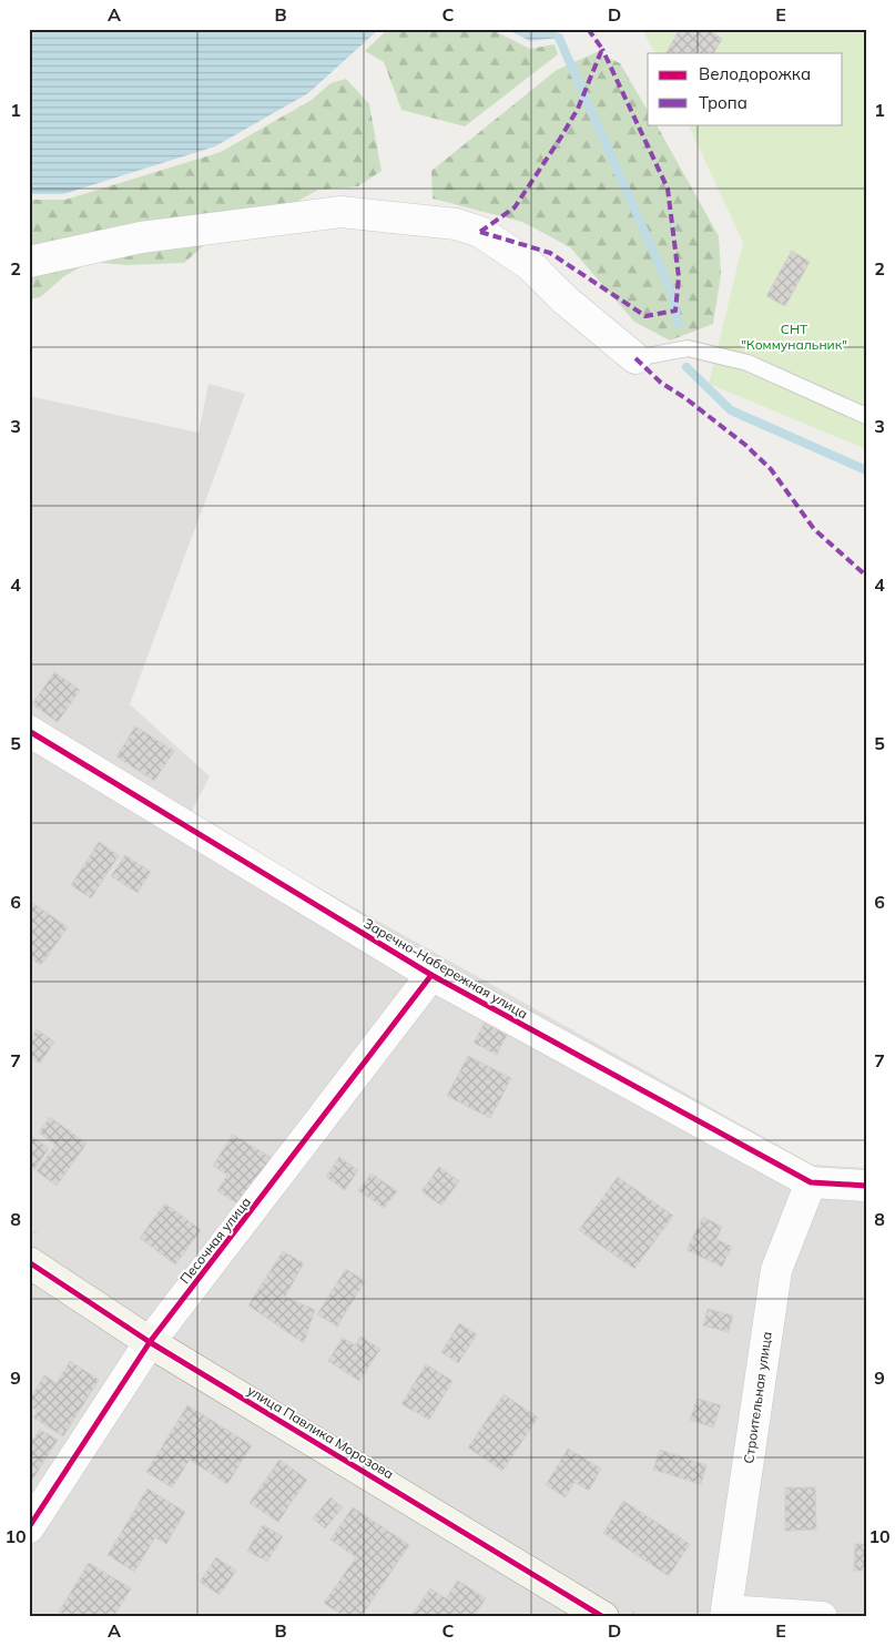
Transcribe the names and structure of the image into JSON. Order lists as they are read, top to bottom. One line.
{"streets":{"street":["Заречно-Набережная улица","Песочная улица","Строительная улица","улица Павлика Морозова"]},"crossings":[["Заречно-Набережная улица","Песочная улица"],["Заречно-Набережная улица","Строительная улица"],["Песочная улица","улица Павлика Морозова"]],"parks":["СНТ \"Коммунальник\""],"legend":["Велодорожка","Тропа"],"grid":{"columns":["A","B","C","D","E"],"rows":["1","2","3","4","5","6","7","8","9","10"]}}
